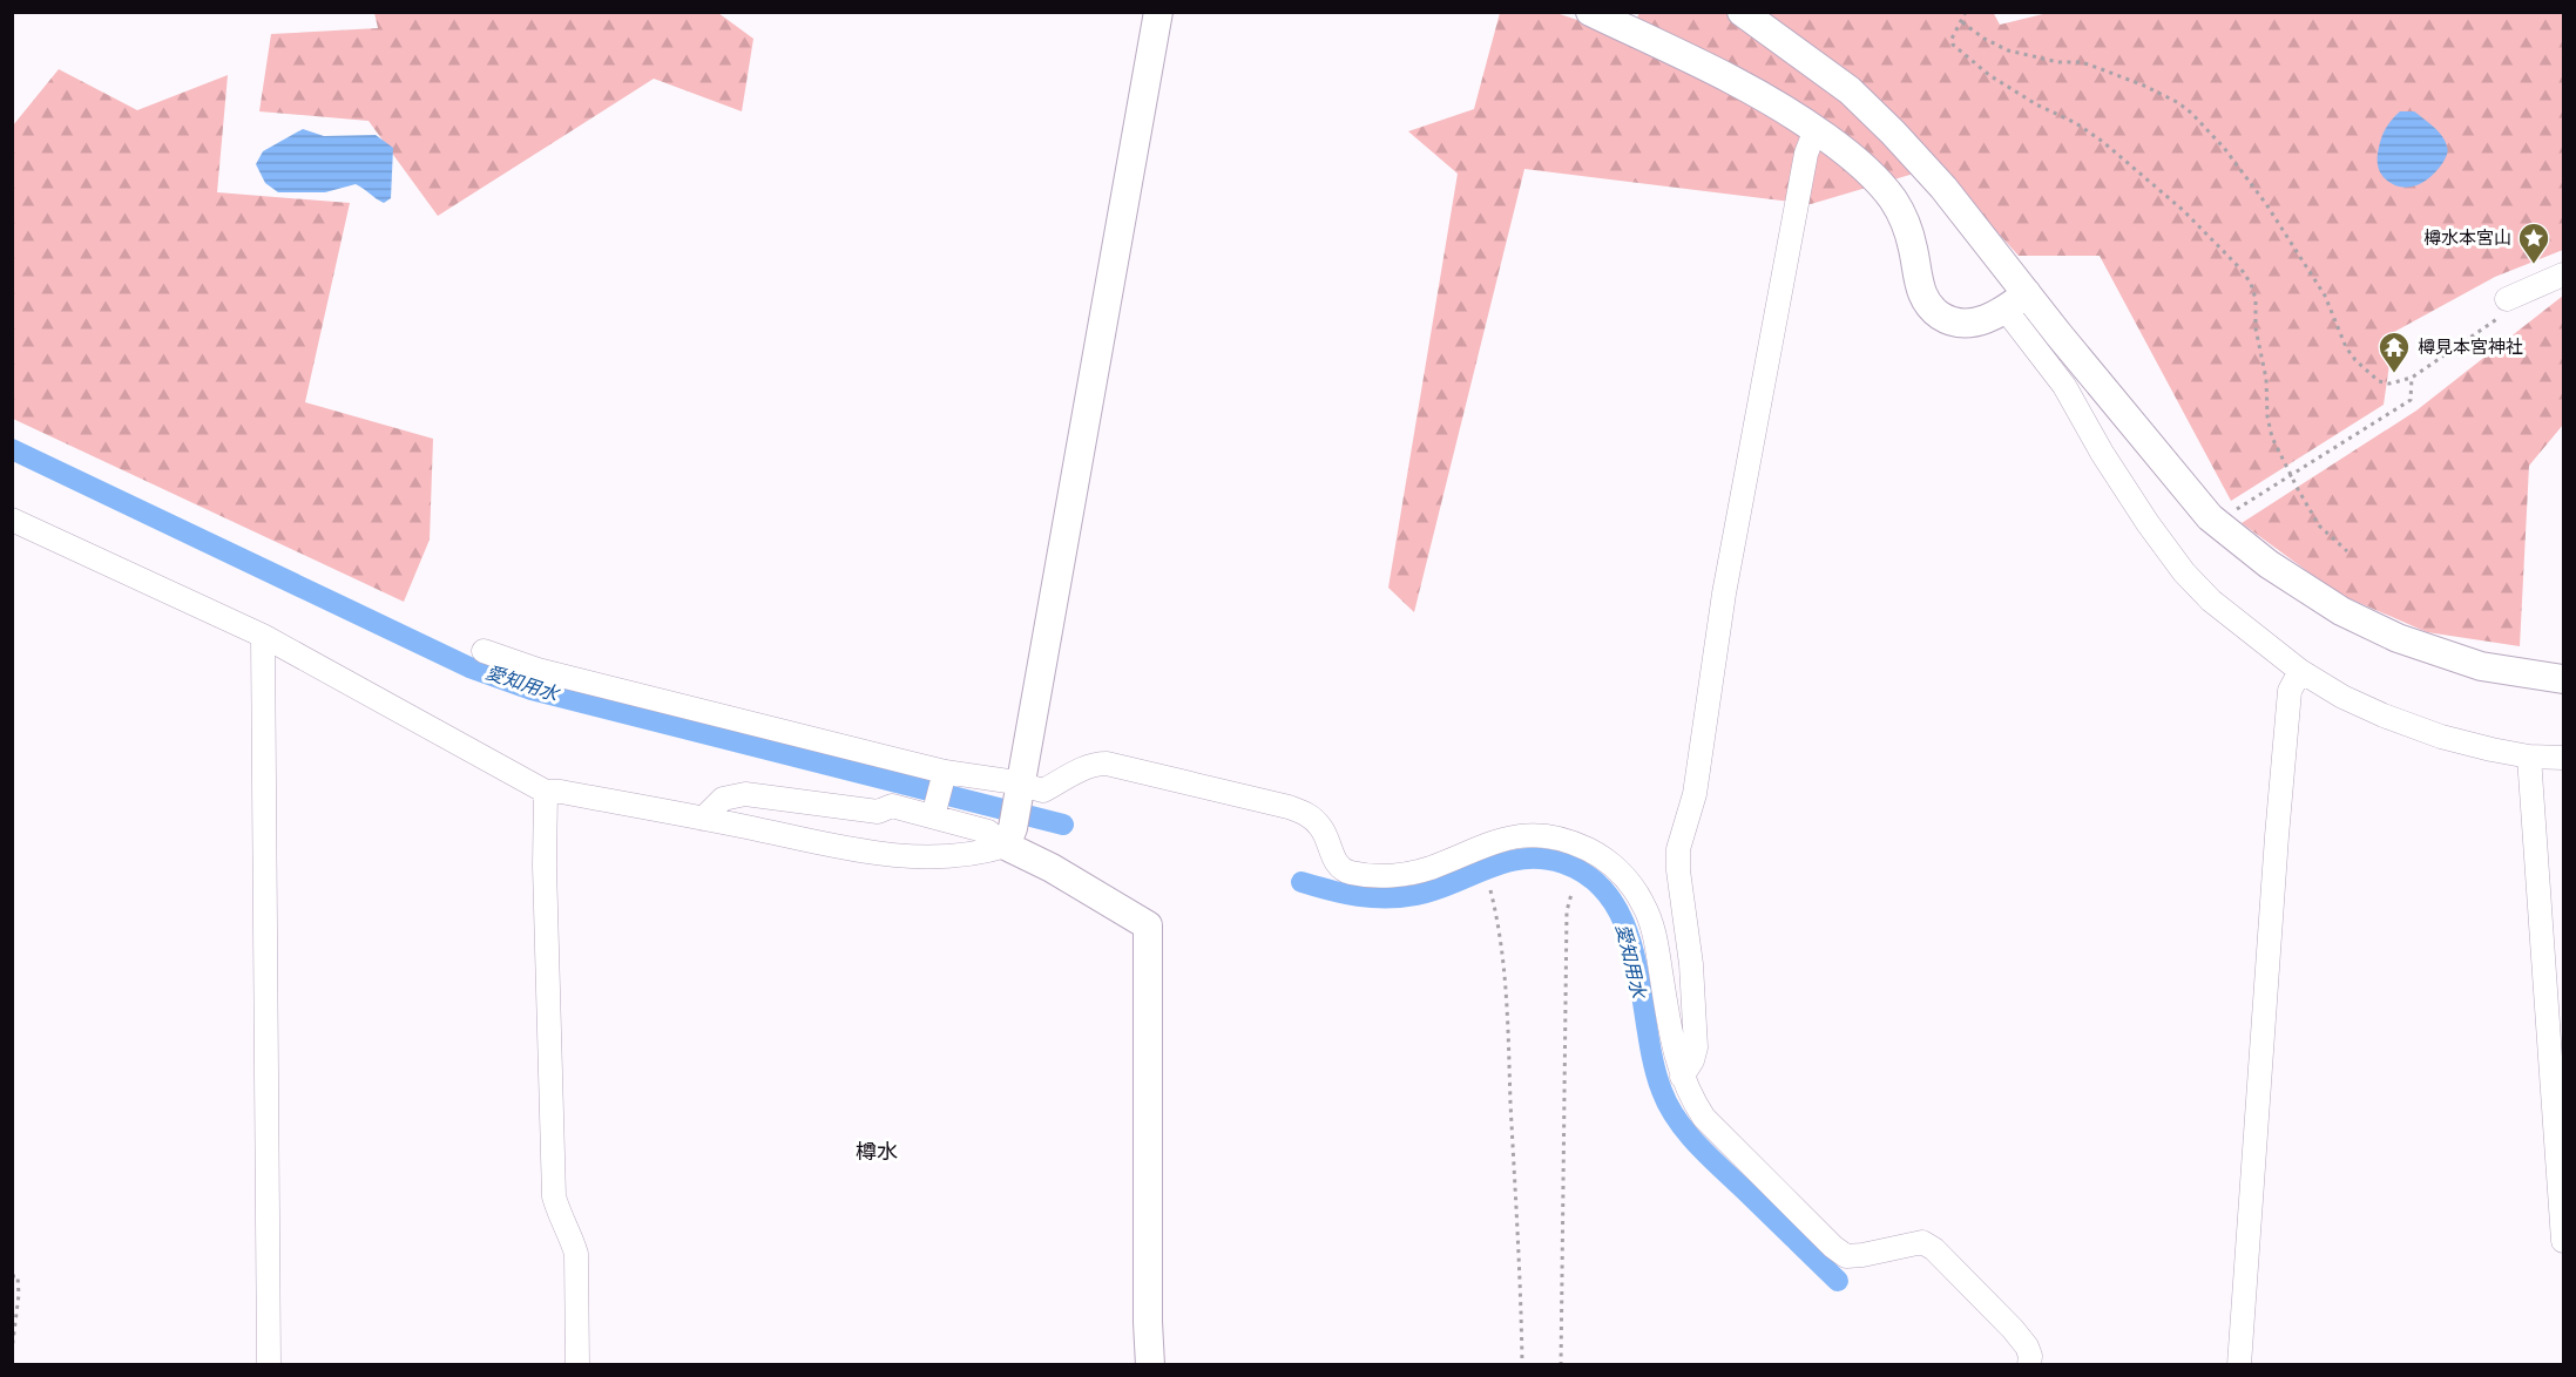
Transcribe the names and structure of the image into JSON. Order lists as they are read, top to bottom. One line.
{"districts":["樽水"],"water":["愛知用水"],"places":{"place":["樽水本宮山"],"temple":["樽見本宮神社"]}}
